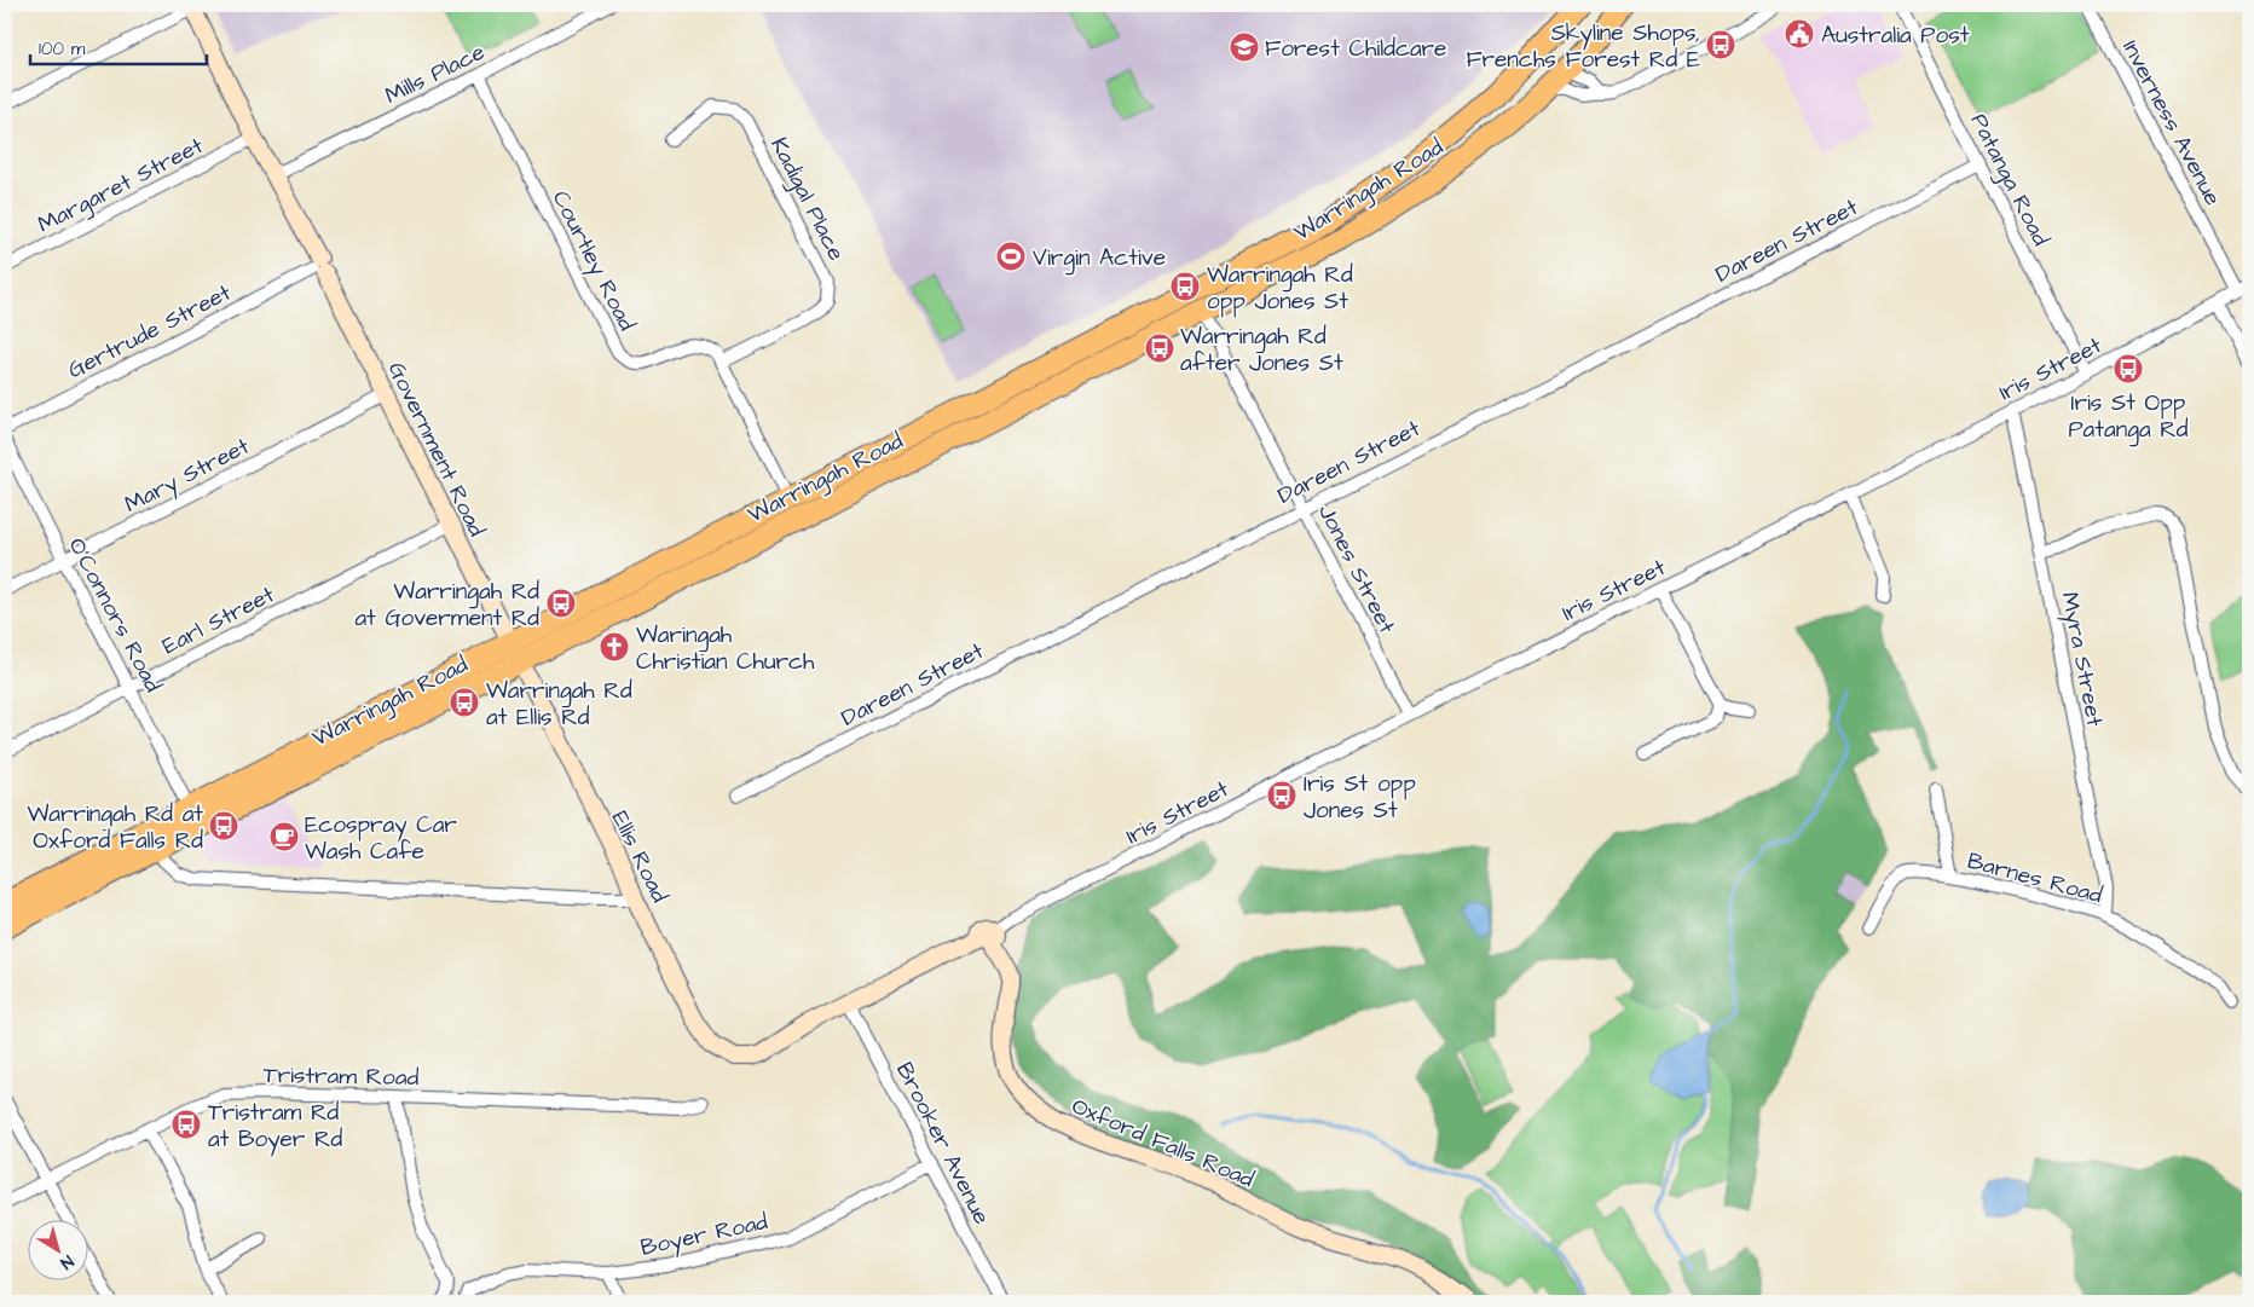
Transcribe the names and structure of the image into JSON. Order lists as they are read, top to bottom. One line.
{"streets":{"highway":["Warringah Road"],"street":["Mills Place","Inverness Avenue","Patanga Road","Margaret Street","Kadigal Place","Dareen Street","Courtley Road","Gertrude Street","Iris Street","Government Road","Mary Street","Jones Street","O'Connors Road","Earl Street","Myra Street","Ellis Road","Barnes Road","Tristram Road","Oxford Falls Road","Brooker Avenue","Boyer Road"]},"crossings":[["Mills Place","Courtley Road"],["Mills Place","Government Road"],["Inverness Avenue","Iris Street"],["Patanga Road","Dareen Street"],["Patanga Road","Iris Street"],["Margaret Street","Government Road"],["Warringah Road","Courtley Road"],["Warringah Road","Government Road"],["Warringah Road","Jones Street"],["Warringah Road","O'Connors Road"],["Warringah Road","Ellis Road"],["Kadigal Place","Courtley Road"],["Dareen Street","Jones Street"],["Gertrude Street","Government Road"],["Iris Street","Jones Street"],["Iris Street","Myra Street"],["Iris Street","Oxford Falls Road"],["Government Road","Mary Street"],["Government Road","Earl Street"],["Government Road","Ellis Road"],["Mary Street","O'Connors Road"],["O'Connors Road","Earl Street"],["Myra Street","Barnes Road"],["Ellis Road","Brooker Avenue"],["Brooker Avenue","Boyer Road"]],"places":{"public building":["Australia Post"],"bus stop":["Skyline Shops, Frenchs Forest Rd E","Warringah Rd opp Jones St","Warringah Rd after Jones St","Iris St Opp Patanga Rd","Warringah Rd at Goverment Rd","Warringah Rd at Ellis Rd","Iris St opp Jones St","Warringah Rd at Oxford Falls Rd","Tristram Rd at Boyer Rd"],"school or university":["Forest Childcare"],"sports":["Virgin Active"],"church":["Waringah Christian Church"],"cafe":["Ecospray Car Wash Cafe"]},"scale_bar":"100 m","north":"bottom right"}
